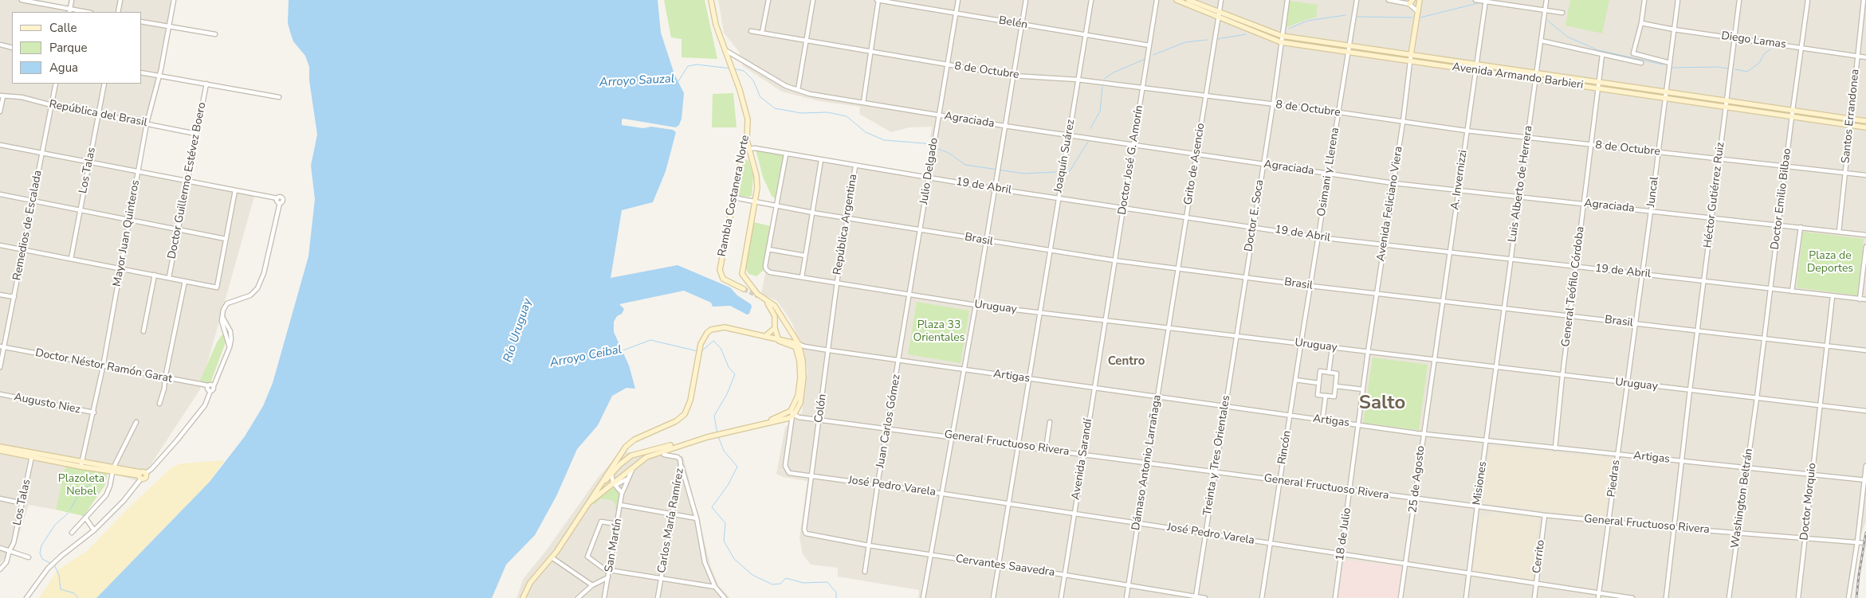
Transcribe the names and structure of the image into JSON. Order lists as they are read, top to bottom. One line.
{"streets":{"street":["Belén","Diego Lamas","8 de Octubre","Avenida Armando Barbieri","República del Brasil","Santos Errandonea","Agraciada","Joaquín Suárez","Doctor José G. Amorín","Grito de Asencio","Los Talas","Julio Delgado","Osimani y Llerena","A. Invernizzi","Doctor Guillermo Estévez Boero","Luis Alberto de Herrera","19 de Abril","Juncal","Héctor Gutiérrez Ruiz","Rambla Costanera Norte","Doctor Emilio Bilbao","Avenida Feliciano Viera","Doctor E. Soca","República Argentina","Remedios de Escalada","Mayor Juan Quinteros","Brasil","General Teófilo Córdoba","Uruguay","Doctor Néstor Ramón Garat","Artigas","Augusto Niez","Colón","Juan Carlos Gómez","General Fructuoso Rivera","Rincón","Treinta y Tres Orientales","Avenida Sarandí","Dámaso Antonio Larrañaga","Piedras","25 de Agosto","Misiones","José Pedro Varela","Washington Beltrán","Doctor Morquio","Carlos María Ramírez","18 de Julio","San Martín","Cerrito","Cervantes Saavedra"]},"crossings":[["Belén","Joaquín Suárez"],["Belén","Doctor José G. Amorín"],["Belén","Julio Delgado"],["Diego Lamas","Santos Errandonea"],["Diego Lamas","Juncal"],["Diego Lamas","Héctor Gutiérrez Ruiz"],["Diego Lamas","Doctor Emilio Bilbao"],["8 de Octubre","Santos Errandonea"],["8 de Octubre","Joaquín Suárez"],["8 de Octubre","Doctor José G. Amorín"],["8 de Octubre","Grito de Asencio"],["8 de Octubre","Julio Delgado"],["8 de Octubre","Osimani y Llerena"],["8 de Octubre","A. Invernizzi"],["8 de Octubre","Luis Alberto de Herrera"],["8 de Octubre","Juncal"],["8 de Octubre","Héctor Gutiérrez Ruiz"],["8 de Octubre","Doctor Emilio Bilbao"],["8 de Octubre","Avenida Feliciano Viera"],["8 de Octubre","Doctor E. Soca"],["8 de Octubre","General Teófilo Córdoba"],["Avenida Armando Barbieri","Santos Errandonea"],["Avenida Armando Barbieri","Grito de Asencio"],["Avenida Armando Barbieri","Osimani y Llerena"],["Avenida Armando Barbieri","A. Invernizzi"],["Avenida Armando Barbieri","Luis Alberto de Herrera"],["Avenida Armando Barbieri","Juncal"],["Avenida Armando Barbieri","Héctor Gutiérrez Ruiz"],["Avenida Armando Barbieri","Doctor Emilio Bilbao"],["Avenida Armando Barbieri","Avenida Feliciano Viera"],["Avenida Armando Barbieri","Doctor E. Soca"],["Avenida Armando Barbieri","General Teófilo Córdoba"],["República del Brasil","Los Talas"],["República del Brasil","Doctor Guillermo Estévez Boero"],["República del Brasil","Remedios de Escalada"],["República del Brasil","Mayor Juan Quinteros"],["Santos Errandonea","Agraciada"],["Agraciada","Joaquín Suárez"],["Agraciada","Doctor José G. Amorín"],["Agraciada","Grito de Asencio"],["Agraciada","Julio Delgado"],["Agraciada","Osimani y Llerena"],["Agraciada","A. Invernizzi"],["Agraciada","Luis Alberto de Herrera"],["Agraciada","Juncal"],["Agraciada","Héctor Gutiérrez Ruiz"],["Agraciada","Rambla Costanera Norte"],["Agraciada","Doctor Emilio Bilbao"],["Agraciada","Avenida Feliciano Viera"],["Agraciada","Doctor E. Soca"],["Agraciada","General Teófilo Córdoba"],["Joaquín Suárez","19 de Abril"],["Joaquín Suárez","Brasil"],["Joaquín Suárez","Uruguay"],["Joaquín Suárez","Artigas"],["Joaquín Suárez","General Fructuoso Rivera"],["Joaquín Suárez","José Pedro Varela"],["Joaquín Suárez","Cervantes Saavedra"],["Doctor José G. Amorín","19 de Abril"],["Doctor José G. Amorín","Brasil"],["Doctor José G. Amorín","Uruguay"],["Doctor José G. Amorín","Avenida Sarandí"],["Grito de Asencio","19 de Abril"],["Grito de Asencio","Brasil"],["Grito de Asencio","Uruguay"],["Grito de Asencio","Dámaso Antonio Larrañaga"],["Julio Delgado","19 de Abril"],["Julio Delgado","Brasil"],["Julio Delgado","Uruguay"],["Julio Delgado","Juan Carlos Gómez"],["Osimani y Llerena","19 de Abril"],["Osimani y Llerena","Brasil"],["Osimani y Llerena","Uruguay"],["Osimani y Llerena","Rincón"],["A. Invernizzi","19 de Abril"],["A. Invernizzi","Brasil"],["A. Invernizzi","Uruguay"],["A. Invernizzi","25 de Agosto"],["Luis Alberto de Herrera","19 de Abril"],["Luis Alberto de Herrera","Brasil"],["Luis Alberto de Herrera","Uruguay"],["Luis Alberto de Herrera","Misiones"],["19 de Abril","Juncal"],["19 de Abril","Héctor Gutiérrez Ruiz"],["19 de Abril","Doctor Emilio Bilbao"],["19 de Abril","Avenida Feliciano Viera"],["19 de Abril","Doctor E. Soca"],["19 de Abril","República Argentina"],["19 de Abril","General Teófilo Córdoba"],["Juncal","Brasil"],["Juncal","Uruguay"],["Juncal","Piedras"],["Héctor Gutiérrez Ruiz","Brasil"],["Héctor Gutiérrez Ruiz","Uruguay"],["Héctor Gutiérrez Ruiz","Artigas"],["Héctor Gutiérrez Ruiz","General Fructuoso Rivera"],["Rambla Costanera Norte","Brasil"],["Doctor Emilio Bilbao","Brasil"],["Doctor Emilio Bilbao","Uruguay"],["Doctor Emilio Bilbao","Washington Beltrán"],["Avenida Feliciano Viera","Brasil"],["Avenida Feliciano Viera","Uruguay"],["Avenida Feliciano Viera","18 de Julio"],["Doctor E. Soca","Brasil"],["Doctor E. Soca","Uruguay"],["Doctor E. Soca","Treinta y Tres Orientales"],["República Argentina","Brasil"],["República Argentina","Uruguay"],["República Argentina","Colón"],["Remedios de Escalada","Doctor Néstor Ramón Garat"],["Mayor Juan Quinteros","Doctor Néstor Ramón Garat"],["Mayor Juan Quinteros","Augusto Niez"],["Brasil","General Teófilo Córdoba"],["General Teófilo Córdoba","Uruguay"],["General Teófilo Córdoba","Artigas"],["Uruguay","Colón"],["Uruguay","Juan Carlos Gómez"],["Uruguay","Rincón"],["Uruguay","Treinta y Tres Orientales"],["Uruguay","Avenida Sarandí"],["Uruguay","Dámaso Antonio Larrañaga"],["Uruguay","Piedras"],["Uruguay","25 de Agosto"],["Uruguay","Misiones"],["Uruguay","Washington Beltrán"],["Uruguay","Doctor Morquio"],["Uruguay","18 de Julio"],["Artigas","Colón"],["Artigas","Juan Carlos Gómez"],["Artigas","Rincón"],["Artigas","Treinta y Tres Orientales"],["Artigas","Avenida Sarandí"],["Artigas","Dámaso Antonio Larrañaga"],["Artigas","Piedras"],["Artigas","25 de Agosto"],["Artigas","Misiones"],["Artigas","Washington Beltrán"],["Artigas","Doctor Morquio"],["Artigas","18 de Julio"],["Colón","General Fructuoso Rivera"],["Colón","José Pedro Varela"],["Colón","Cervantes Saavedra"],["Juan Carlos Gómez","General Fructuoso Rivera"],["Juan Carlos Gómez","José Pedro Varela"],["Juan Carlos Gómez","Cervantes Saavedra"],["General Fructuoso Rivera","Rincón"],["General Fructuoso Rivera","Treinta y Tres Orientales"],["General Fructuoso Rivera","Avenida Sarandí"],["General Fructuoso Rivera","Dámaso Antonio Larrañaga"],["General Fructuoso Rivera","Piedras"],["General Fructuoso Rivera","25 de Agosto"],["General Fructuoso Rivera","Misiones"],["General Fructuoso Rivera","José Pedro Varela"],["General Fructuoso Rivera","Washington Beltrán"],["General Fructuoso Rivera","Doctor Morquio"],["General Fructuoso Rivera","18 de Julio"],["General Fructuoso Rivera","Cerrito"],["Rincón","José Pedro Varela"],["Treinta y Tres Orientales","José Pedro Varela"],["Treinta y Tres Orientales","Cervantes Saavedra"],["Avenida Sarandí","José Pedro Varela"],["Avenida Sarandí","Cervantes Saavedra"],["Dámaso Antonio Larrañaga","José Pedro Varela"],["Dámaso Antonio Larrañaga","Cervantes Saavedra"],["Piedras","José Pedro Varela"],["25 de Agosto","José Pedro Varela"],["Misiones","José Pedro Varela"],["José Pedro Varela","18 de Julio"],["José Pedro Varela","Cerrito"]],"districts":["Centro","Salto"],"water":["Arroyo Sauzal","Río Uruguay","Arroyo Ceibal"],"parks":["Plaza de Deportes","Plaza 33 Orientales","Plazoleta Nebel"],"legend":["Calle","Parque","Agua"]}
